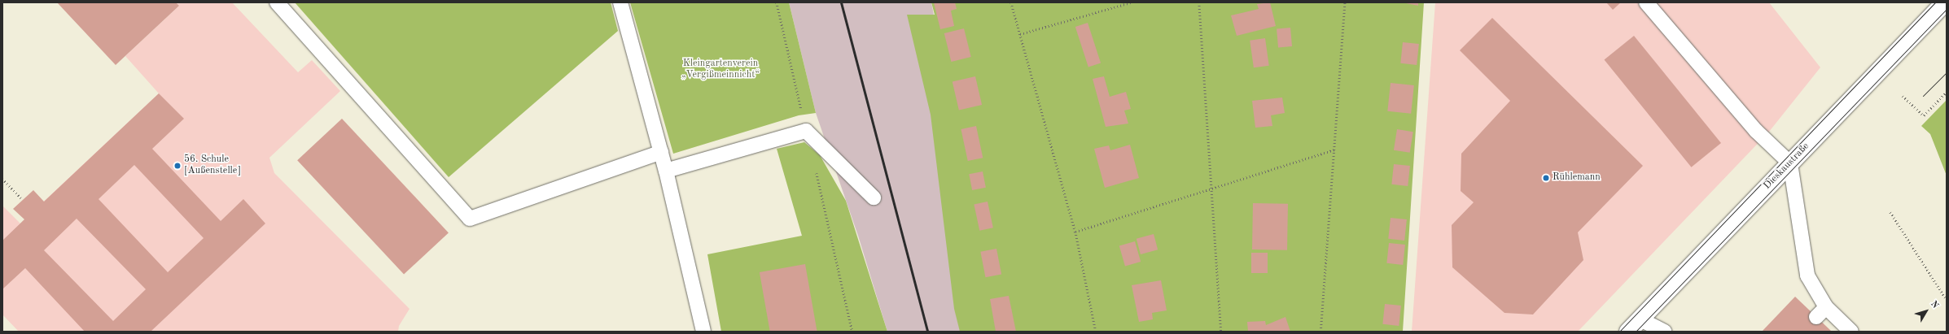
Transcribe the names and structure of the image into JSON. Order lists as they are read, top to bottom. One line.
{"streets":{"main road":["Dieskaustraße"]},"parks":["Kleingartenverein „Vergißmeinnicht“"],"places":["56. Schule [Außenstelle]","Rühlemann"],"north":"top right"}
